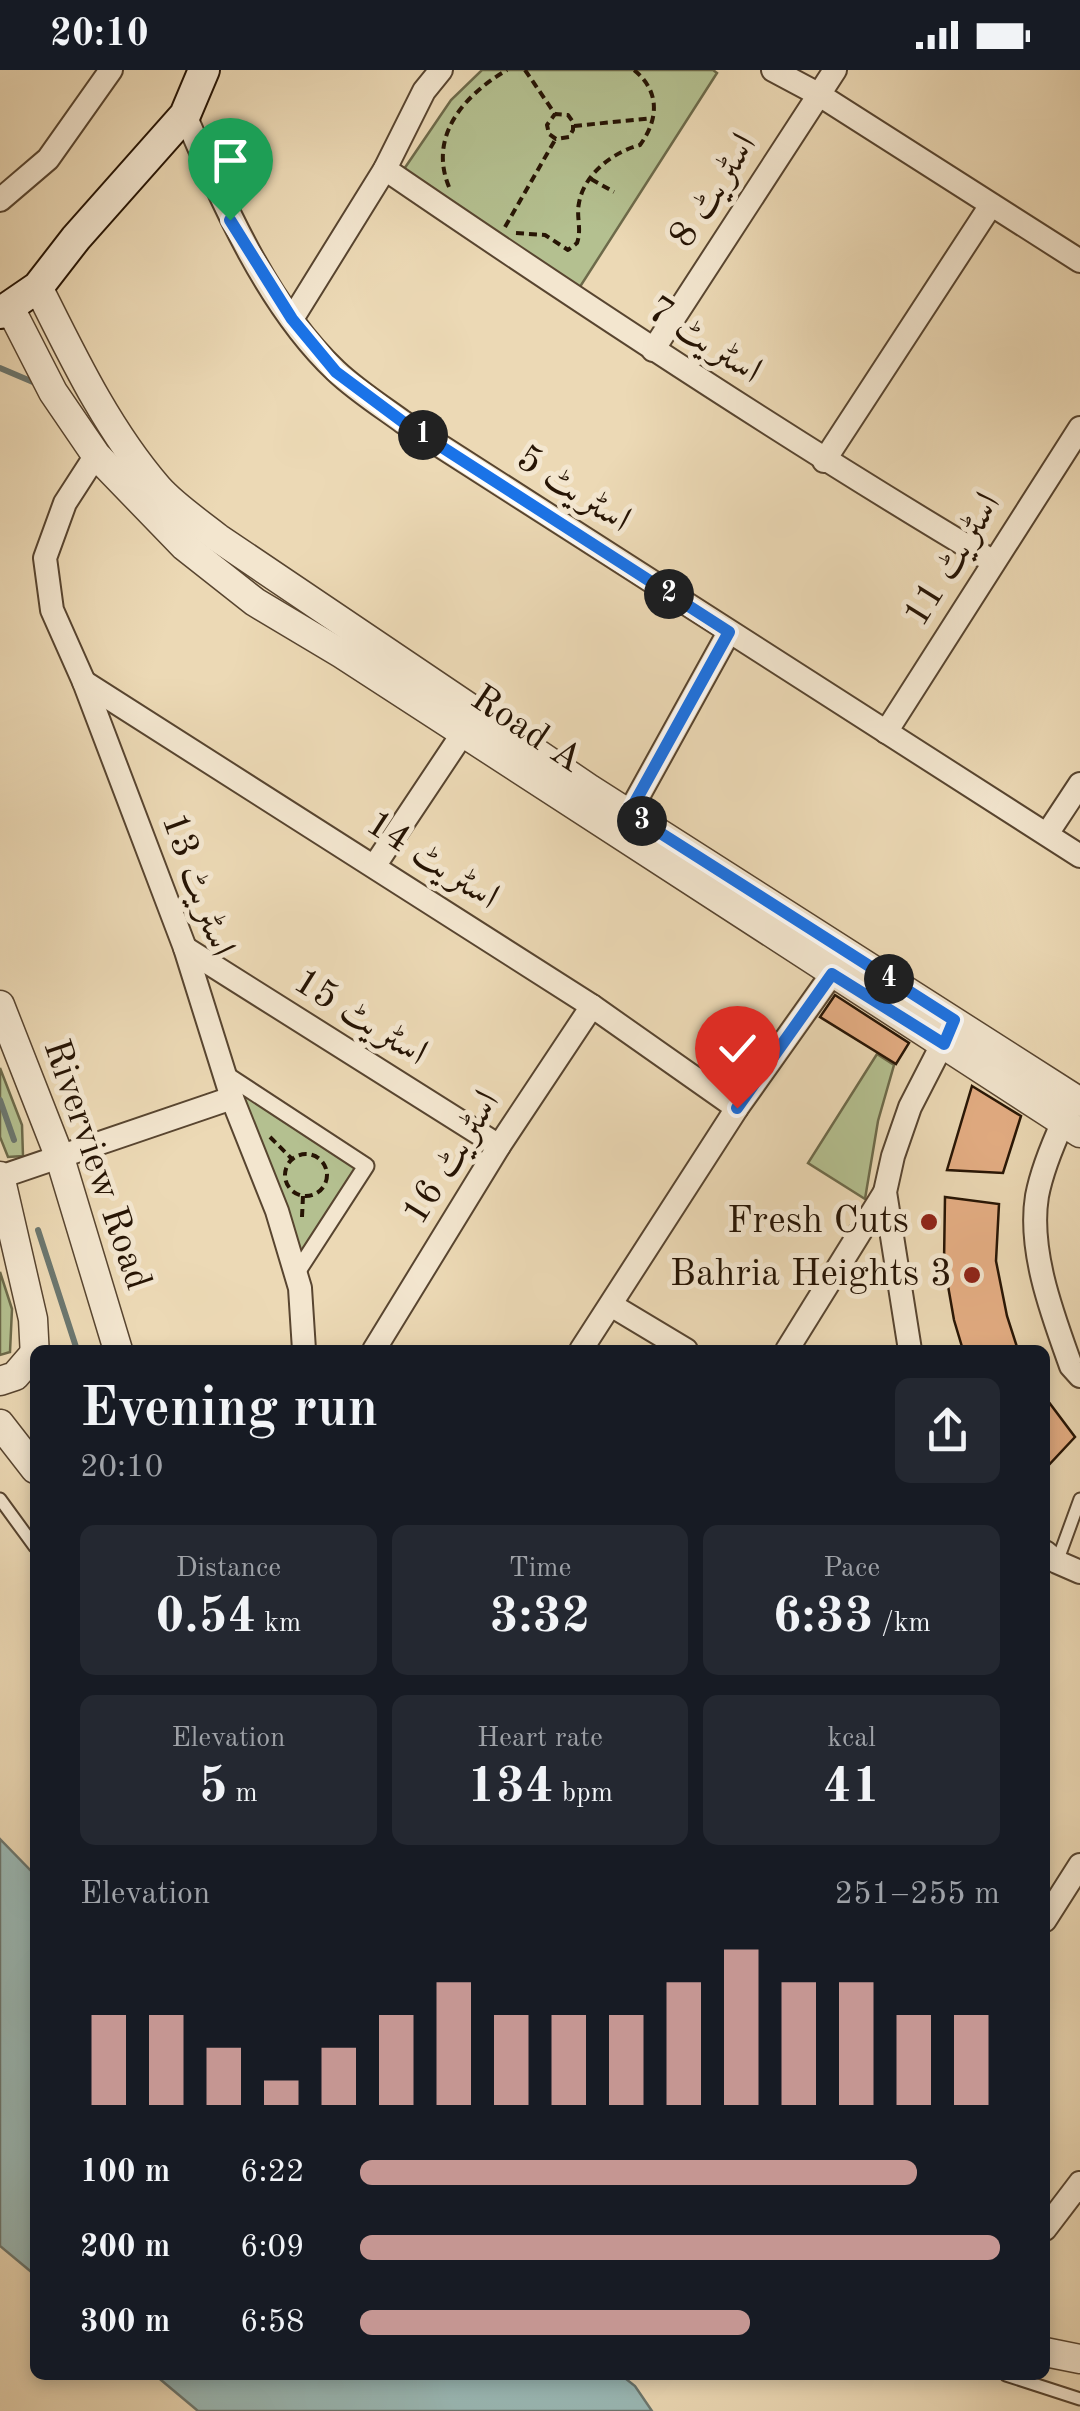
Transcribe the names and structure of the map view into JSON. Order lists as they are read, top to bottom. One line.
{"streets":{"street":["اسٹریٹ 8","اسٹریٹ 7","اسٹریٹ 5","اسٹریٹ 11","Road A","اسٹریٹ 14","اسٹریٹ 13","اسٹریٹ 15","اسٹریٹ 16","Riverview Road"]},"crossings":[["اسٹریٹ 8","اسٹریٹ 7"],["اسٹریٹ 7","اسٹریٹ 11"],["اسٹریٹ 5","اسٹریٹ 11"],["Road A","اسٹریٹ 13"],["اسٹریٹ 14","اسٹریٹ 13"],["اسٹریٹ 14","اسٹریٹ 16"],["اسٹریٹ 13","اسٹریٹ 15"],["اسٹریٹ 15","اسٹریٹ 16"]],"places":["Fresh Cuts","Bahria Heights 3"],"page":{"status":"20:10","pins":["1","2","3","4"],"heading":["Evening run","20:10"],"stats":[["Distance","0.54 km"],["Time","3:32"],["Pace","6:33 /km"],["Elevation","5 m"],["Heart rate","134 bpm"],["kcal","41"]],"chart":["Elevation","251–255 m"],"list":[{"name":"100 m","note":"6:22"},{"name":"200 m","note":"6:09"},{"name":"300 m","note":"6:58"}]}}
